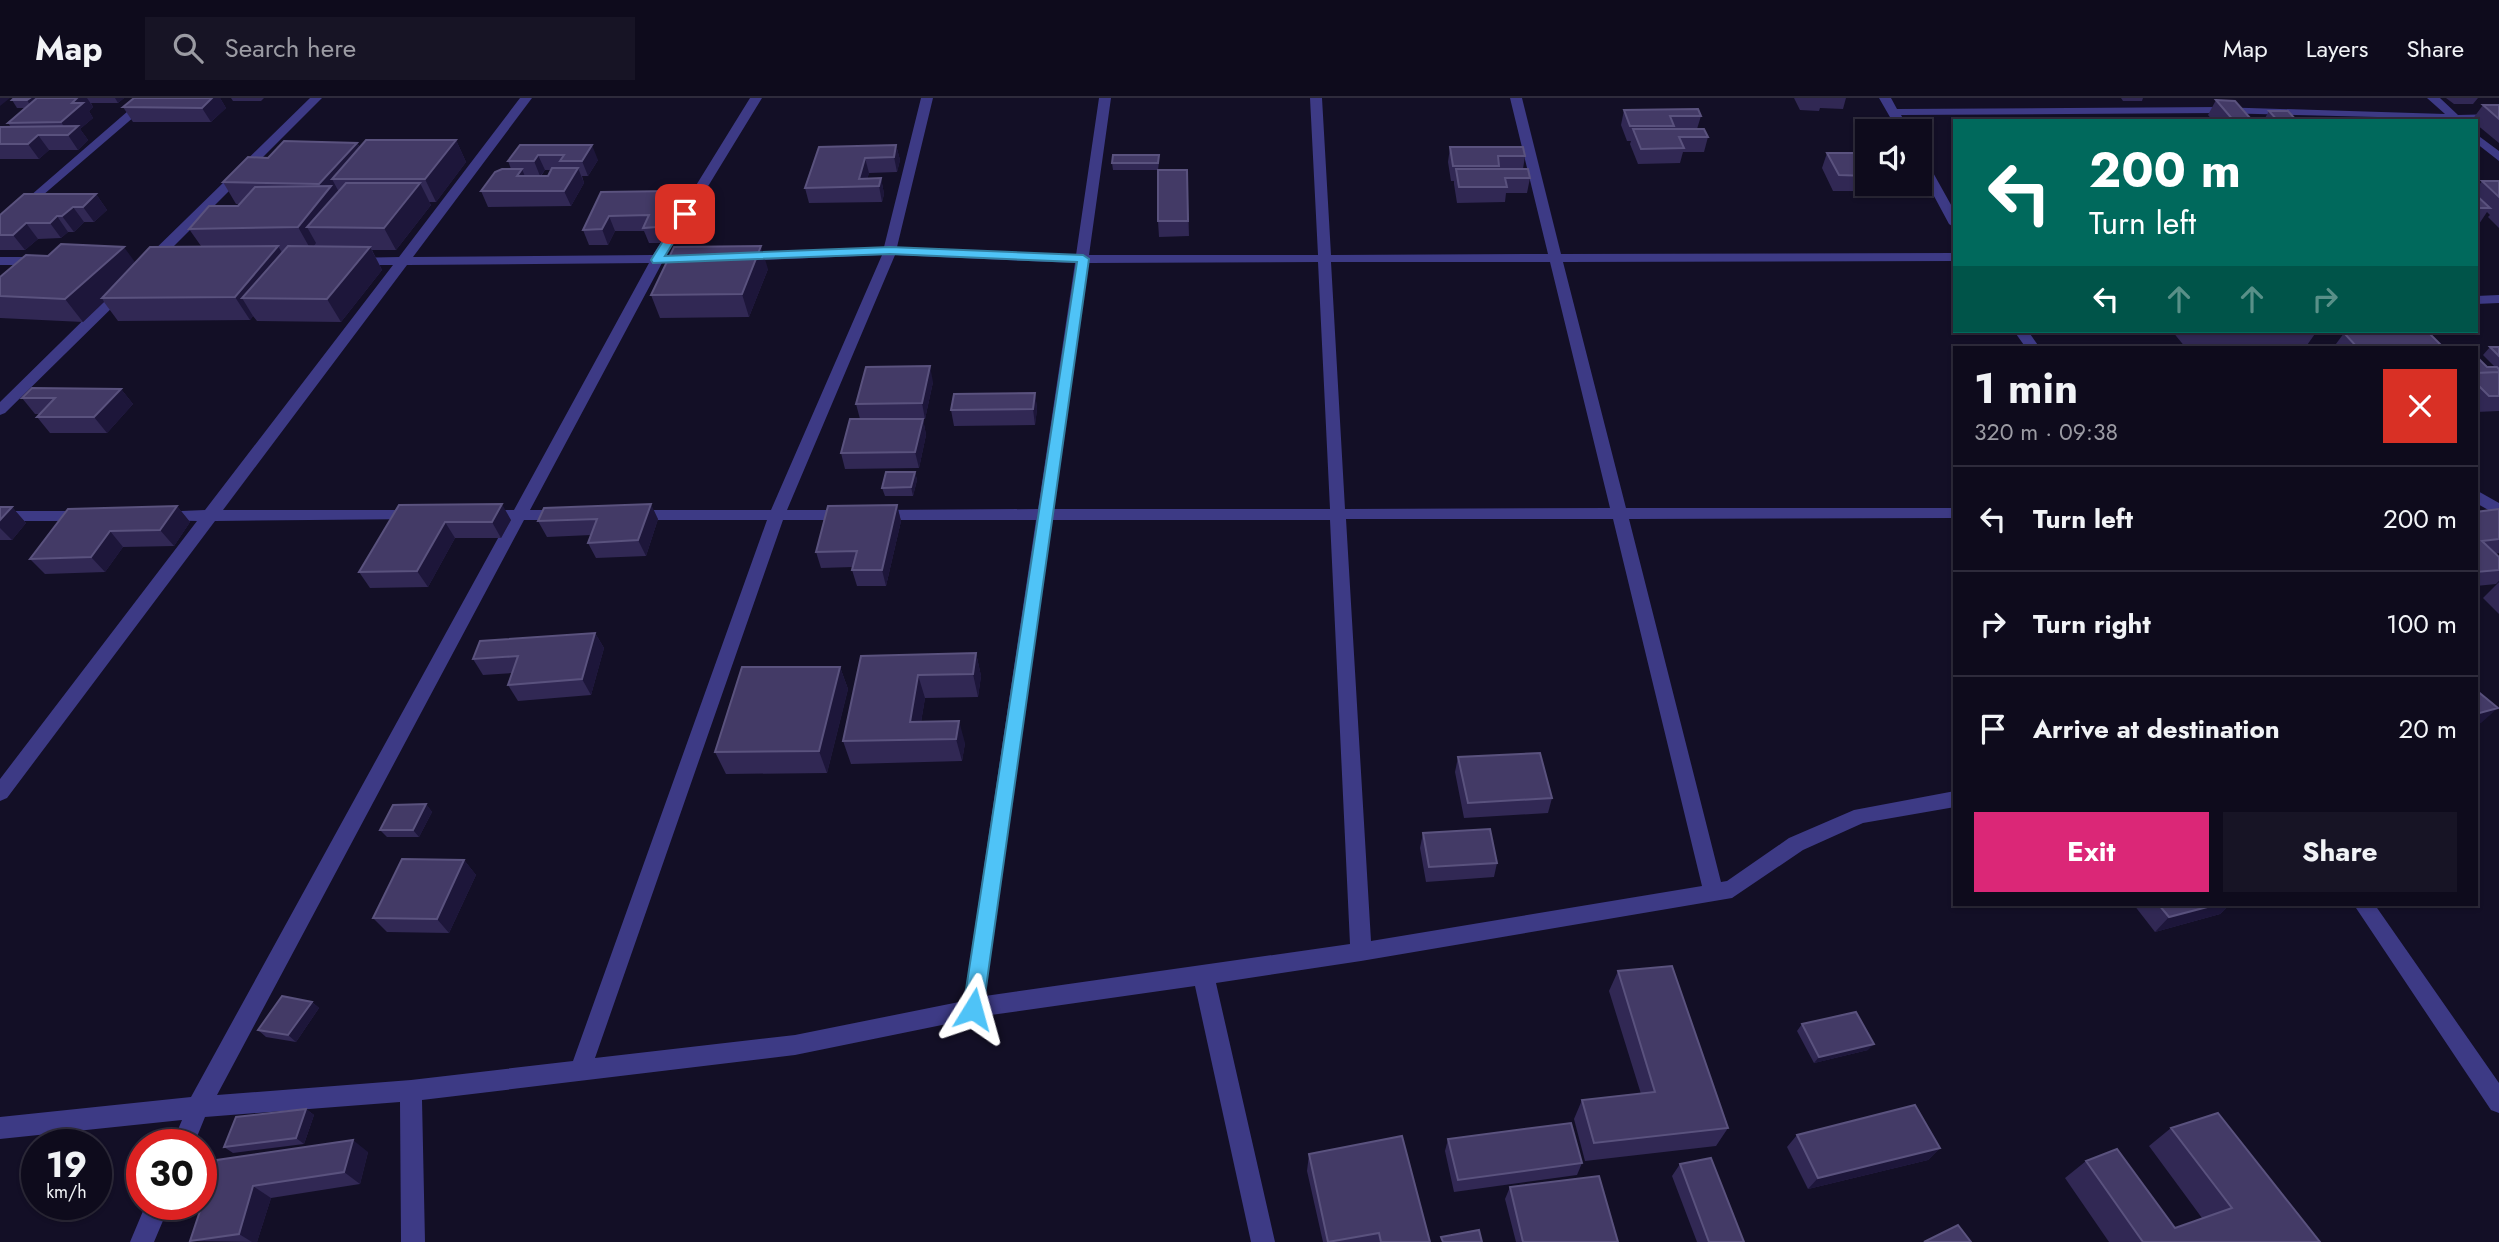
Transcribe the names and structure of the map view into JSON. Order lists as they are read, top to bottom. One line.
{"page":{"header":"Map","search":"Search here","nav":["Map","Layers","Share"],"turn":["200 m","Turn left"],"heading":["1 min","320 m · 09:38"],"list":[{"name":"Turn left","value":"200 m"},{"name":"Turn right","value":"100 m"},{"name":"Arrive at destination","value":"20 m"}],"buttons":["Exit","Share"],"speed":"19 km/h","limit":"30"}}
